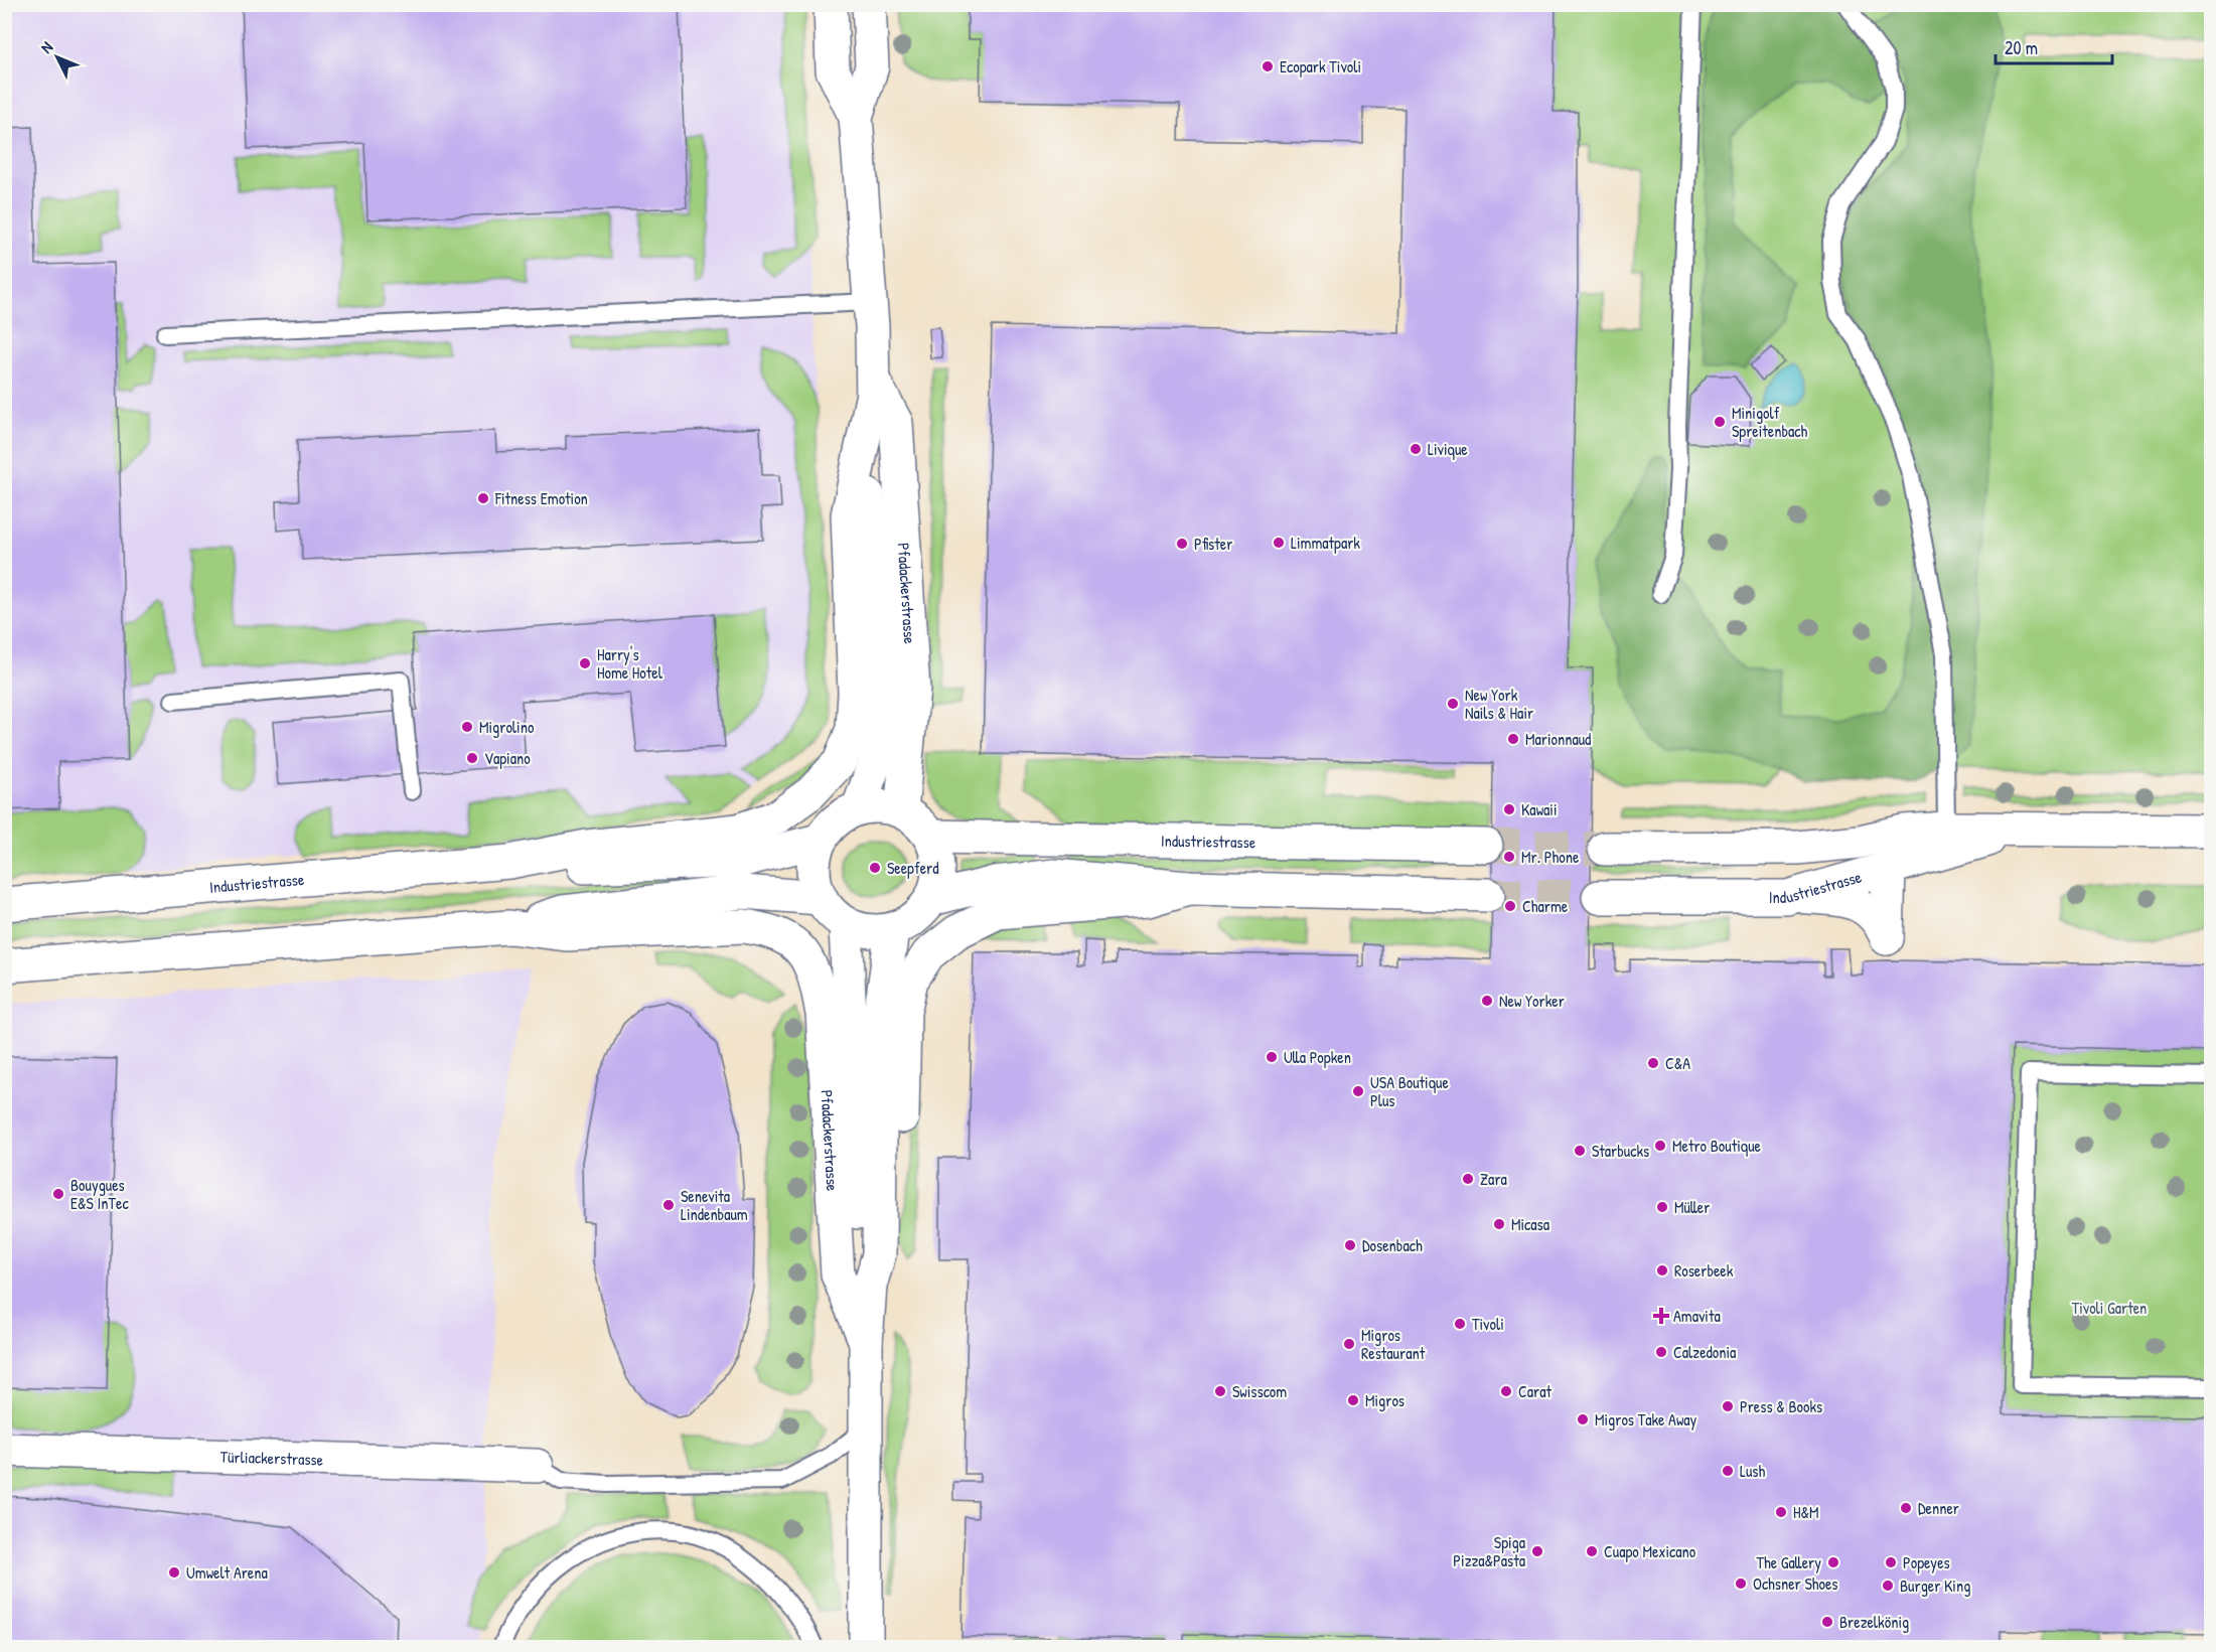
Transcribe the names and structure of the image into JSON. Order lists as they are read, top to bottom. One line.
{"streets":{"street":["Pfadackerstrasse","Industriestrasse","Türliackerstrasse"]},"crossings":[["Pfadackerstrasse","Industriestrasse"]],"parks":["Tivoli Garten"],"places":{"other":["Ecopark Tivoli","Minigolf Spreitenbach","Livique","Fitness Emotion","Limmatpark","Pfister","Harry's Home Hotel","New York Nails & Hair","Migrolino","Marionnaud","Vapiano","Kawaii","Mr. Phone","Seepferd","Charme","New Yorker","Ulla Popken","C&A","USA Boutique Plus","Metro Boutique","Starbucks","Zara","Bouygues E&S InTec","Senevita Lindenbaum","Müller","Micasa","Dosenbach","Roserbeek","Tivoli","Migros Restaurant","Calzedonia","Swisscom","Carat","Migros","Press & Books","Migros Take Away","Lush","Denner","H&M","Spiga Pizza&Pasta","Cuapo Mexicano","The Gallery","Popeyes","Umwelt Arena","Ochsner Shoes","Burger King","Brezelkönig"],"health":["Amavita"]},"scale_bar":"20 m","north":"top left"}
